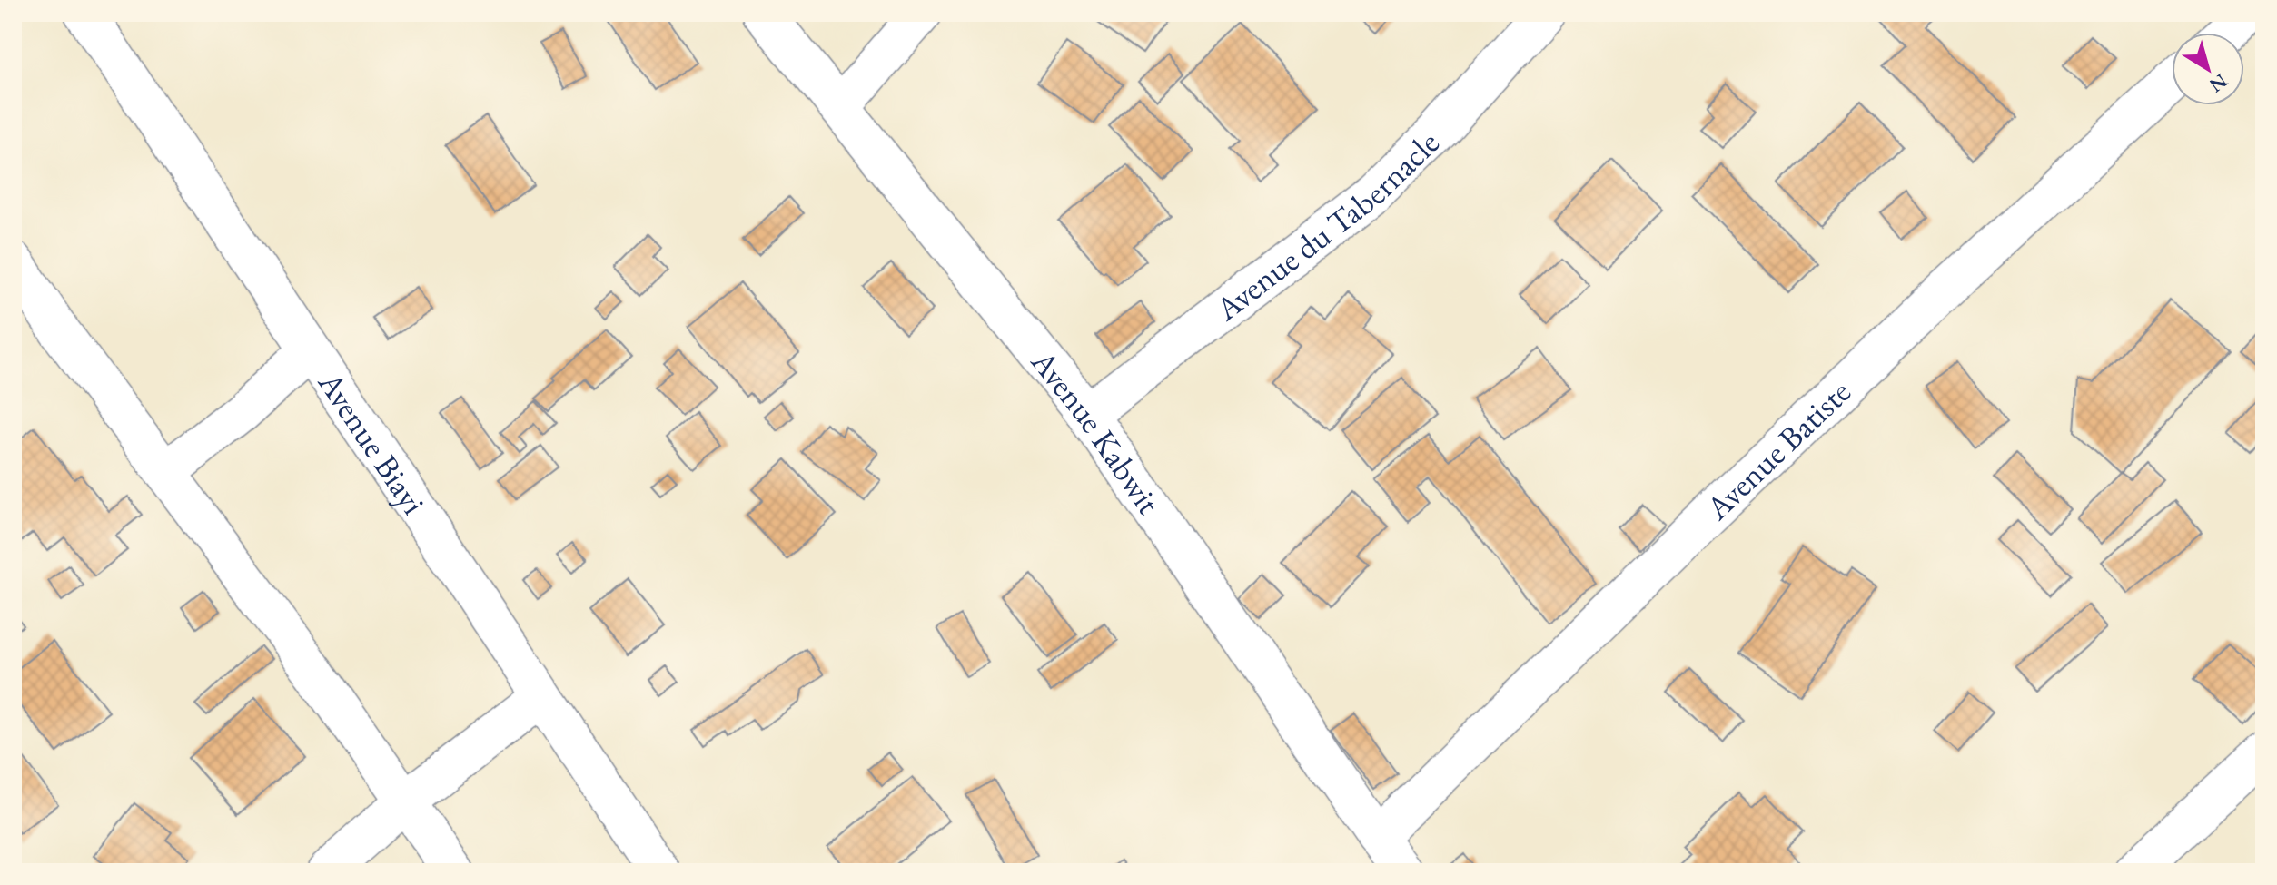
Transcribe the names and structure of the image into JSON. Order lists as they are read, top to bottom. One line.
{"streets":{"street":["Avenue du Tabernacle","Avenue Kabwit","Avenue Biayi","Avenue Batiste"]},"crossings":[["Avenue du Tabernacle","Avenue Kabwit"],["Avenue Kabwit","Avenue Batiste"]],"north":"bottom right"}
